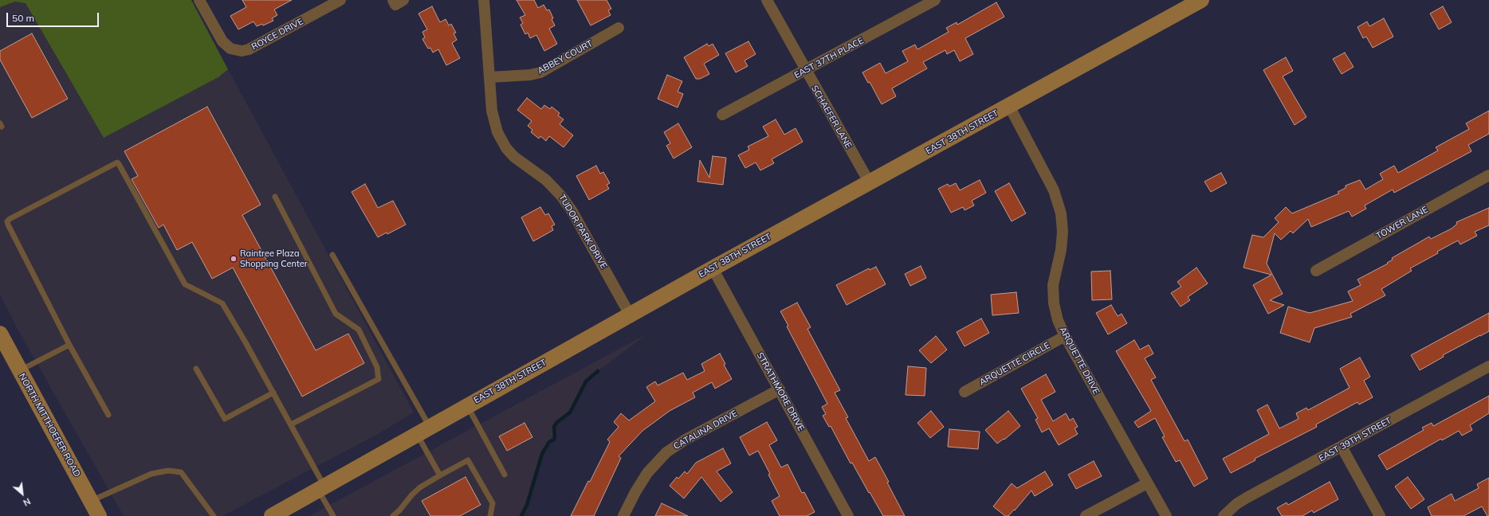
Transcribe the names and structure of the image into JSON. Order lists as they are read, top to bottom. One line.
{"streets":{"main road":["EAST 38TH STREET","NORTH MITTHOEFER ROAD"],"street":["ROYCE DRIVE","ABBEY COURT","EAST 37TH PLACE","SCHAEFER LANE","TOWER LANE","TUDOR PARK DRIVE","ARQUETTE DRIVE","ARQUETTE CIRCLE","STRATHMORE DRIVE","CATALINA DRIVE","EAST 39TH STREET"]},"crossings":[["ABBEY COURT","TUDOR PARK DRIVE"],["EAST 37TH PLACE","SCHAEFER LANE"],["SCHAEFER LANE","EAST 38TH STREET"],["EAST 38TH STREET","TUDOR PARK DRIVE"],["EAST 38TH STREET","ARQUETTE DRIVE"],["EAST 38TH STREET","STRATHMORE DRIVE"],["ARQUETTE DRIVE","ARQUETTE CIRCLE"],["STRATHMORE DRIVE","CATALINA DRIVE"]],"places":["Raintree Plaza Shopping Center"],"scale_bar":"50 m","north":"bottom right"}
